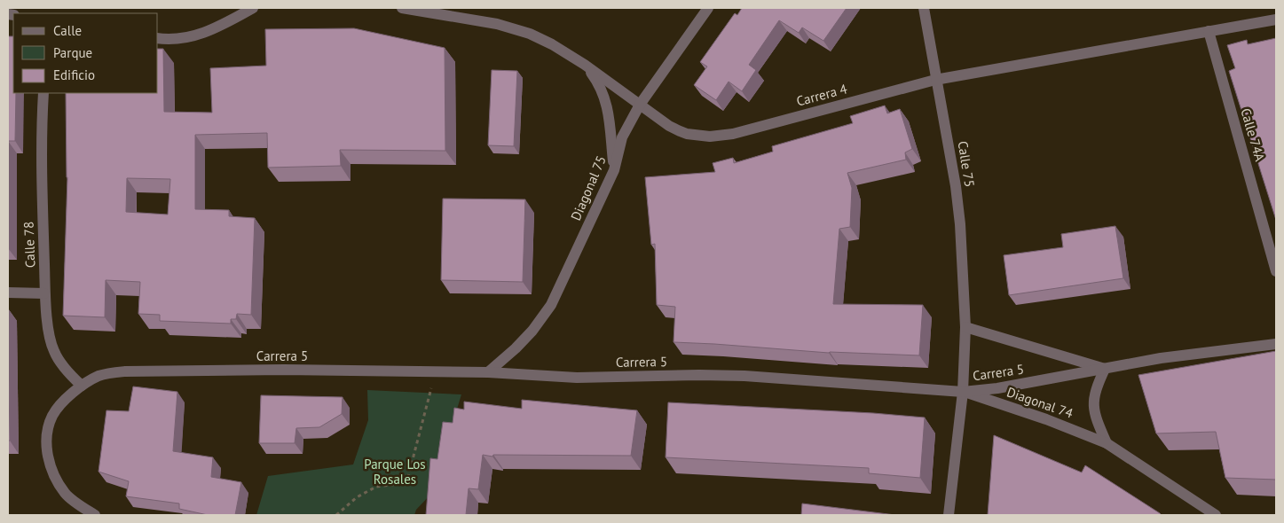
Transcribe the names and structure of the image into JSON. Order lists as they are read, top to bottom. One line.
{"streets":{"street":["Carrera 4","Calle 74A","Calle 75","Diagonal 75","Calle 78","Carrera 5","Diagonal 74"]},"crossings":[["Carrera 4","Calle 74A"],["Carrera 4","Calle 75"],["Carrera 4","Diagonal 75"],["Calle 75","Carrera 5"],["Calle 75","Diagonal 74"],["Diagonal 75","Carrera 5"],["Calle 78","Carrera 5"],["Carrera 5","Diagonal 74"]],"parks":["Parque Los Rosales"],"legend":["Calle","Parque","Edificio"]}
